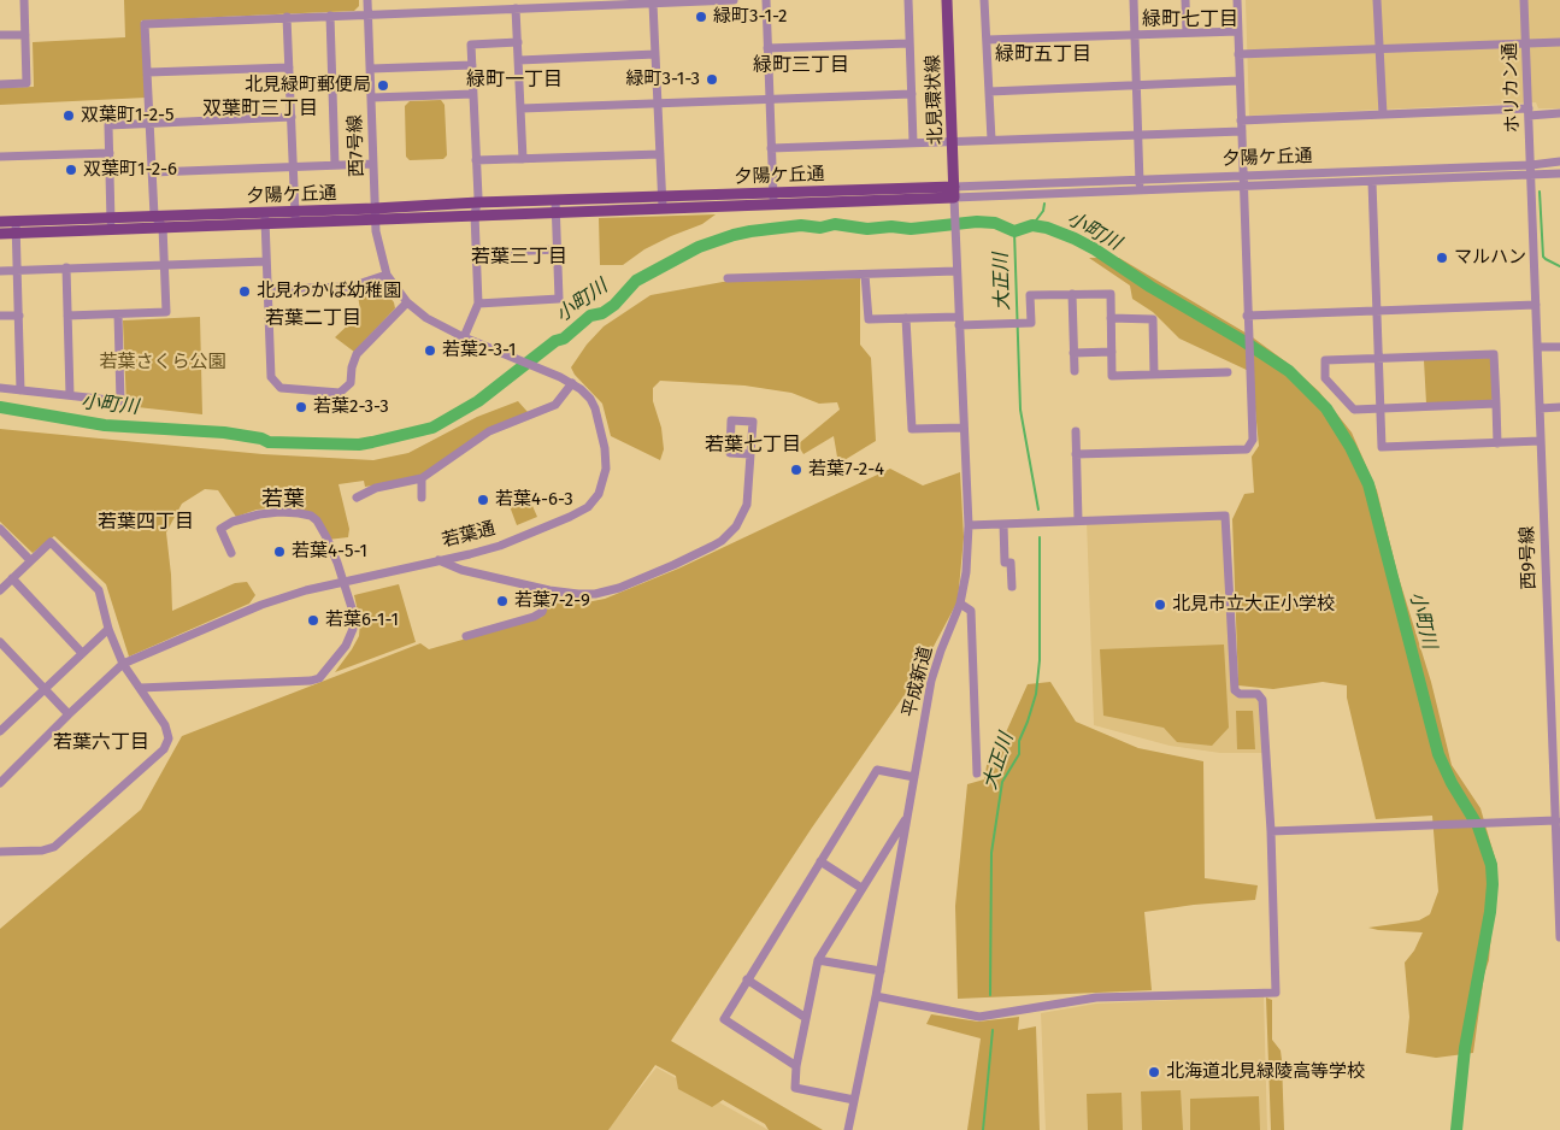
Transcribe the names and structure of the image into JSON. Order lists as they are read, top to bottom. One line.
{"streets":{"main road":["北見環状線","夕陽ケ丘通"],"street":["ホリカン通","西7号線","若葉通","西9号線","平成新道"]},"crossings":[["ホリカン通","夕陽ケ丘通"],["ホリカン通","西9号線"],["北見環状線","夕陽ケ丘通"],["北見環状線","平成新道"],["西7号線","夕陽ケ丘通"],["西7号線","若葉通"],["夕陽ケ丘通","若葉通"],["夕陽ケ丘通","西9号線"],["夕陽ケ丘通","平成新道"]],"districts":["緑町七丁目","緑町五丁目","緑町三丁目","緑町一丁目","双葉町三丁目","若葉三丁目","若葉二丁目","若葉七丁目","若葉","若葉四丁目","若葉六丁目"],"water":["小町川","大正川"],"parks":["若葉さくら公園"],"places":["緑町3-1-2","緑町3-1-3","北見緑町郵便局","双葉町1-2-5","双葉町1-2-6","マルハン","北見わかば幼稚園","若葉2-3-1","若葉2-3-3","若葉7-2-4","若葉4-6-3","若葉4-5-1","若葉7-2-9","北見市立大正小学校","若葉6-1-1","北海道北見緑陵高等学校"]}
